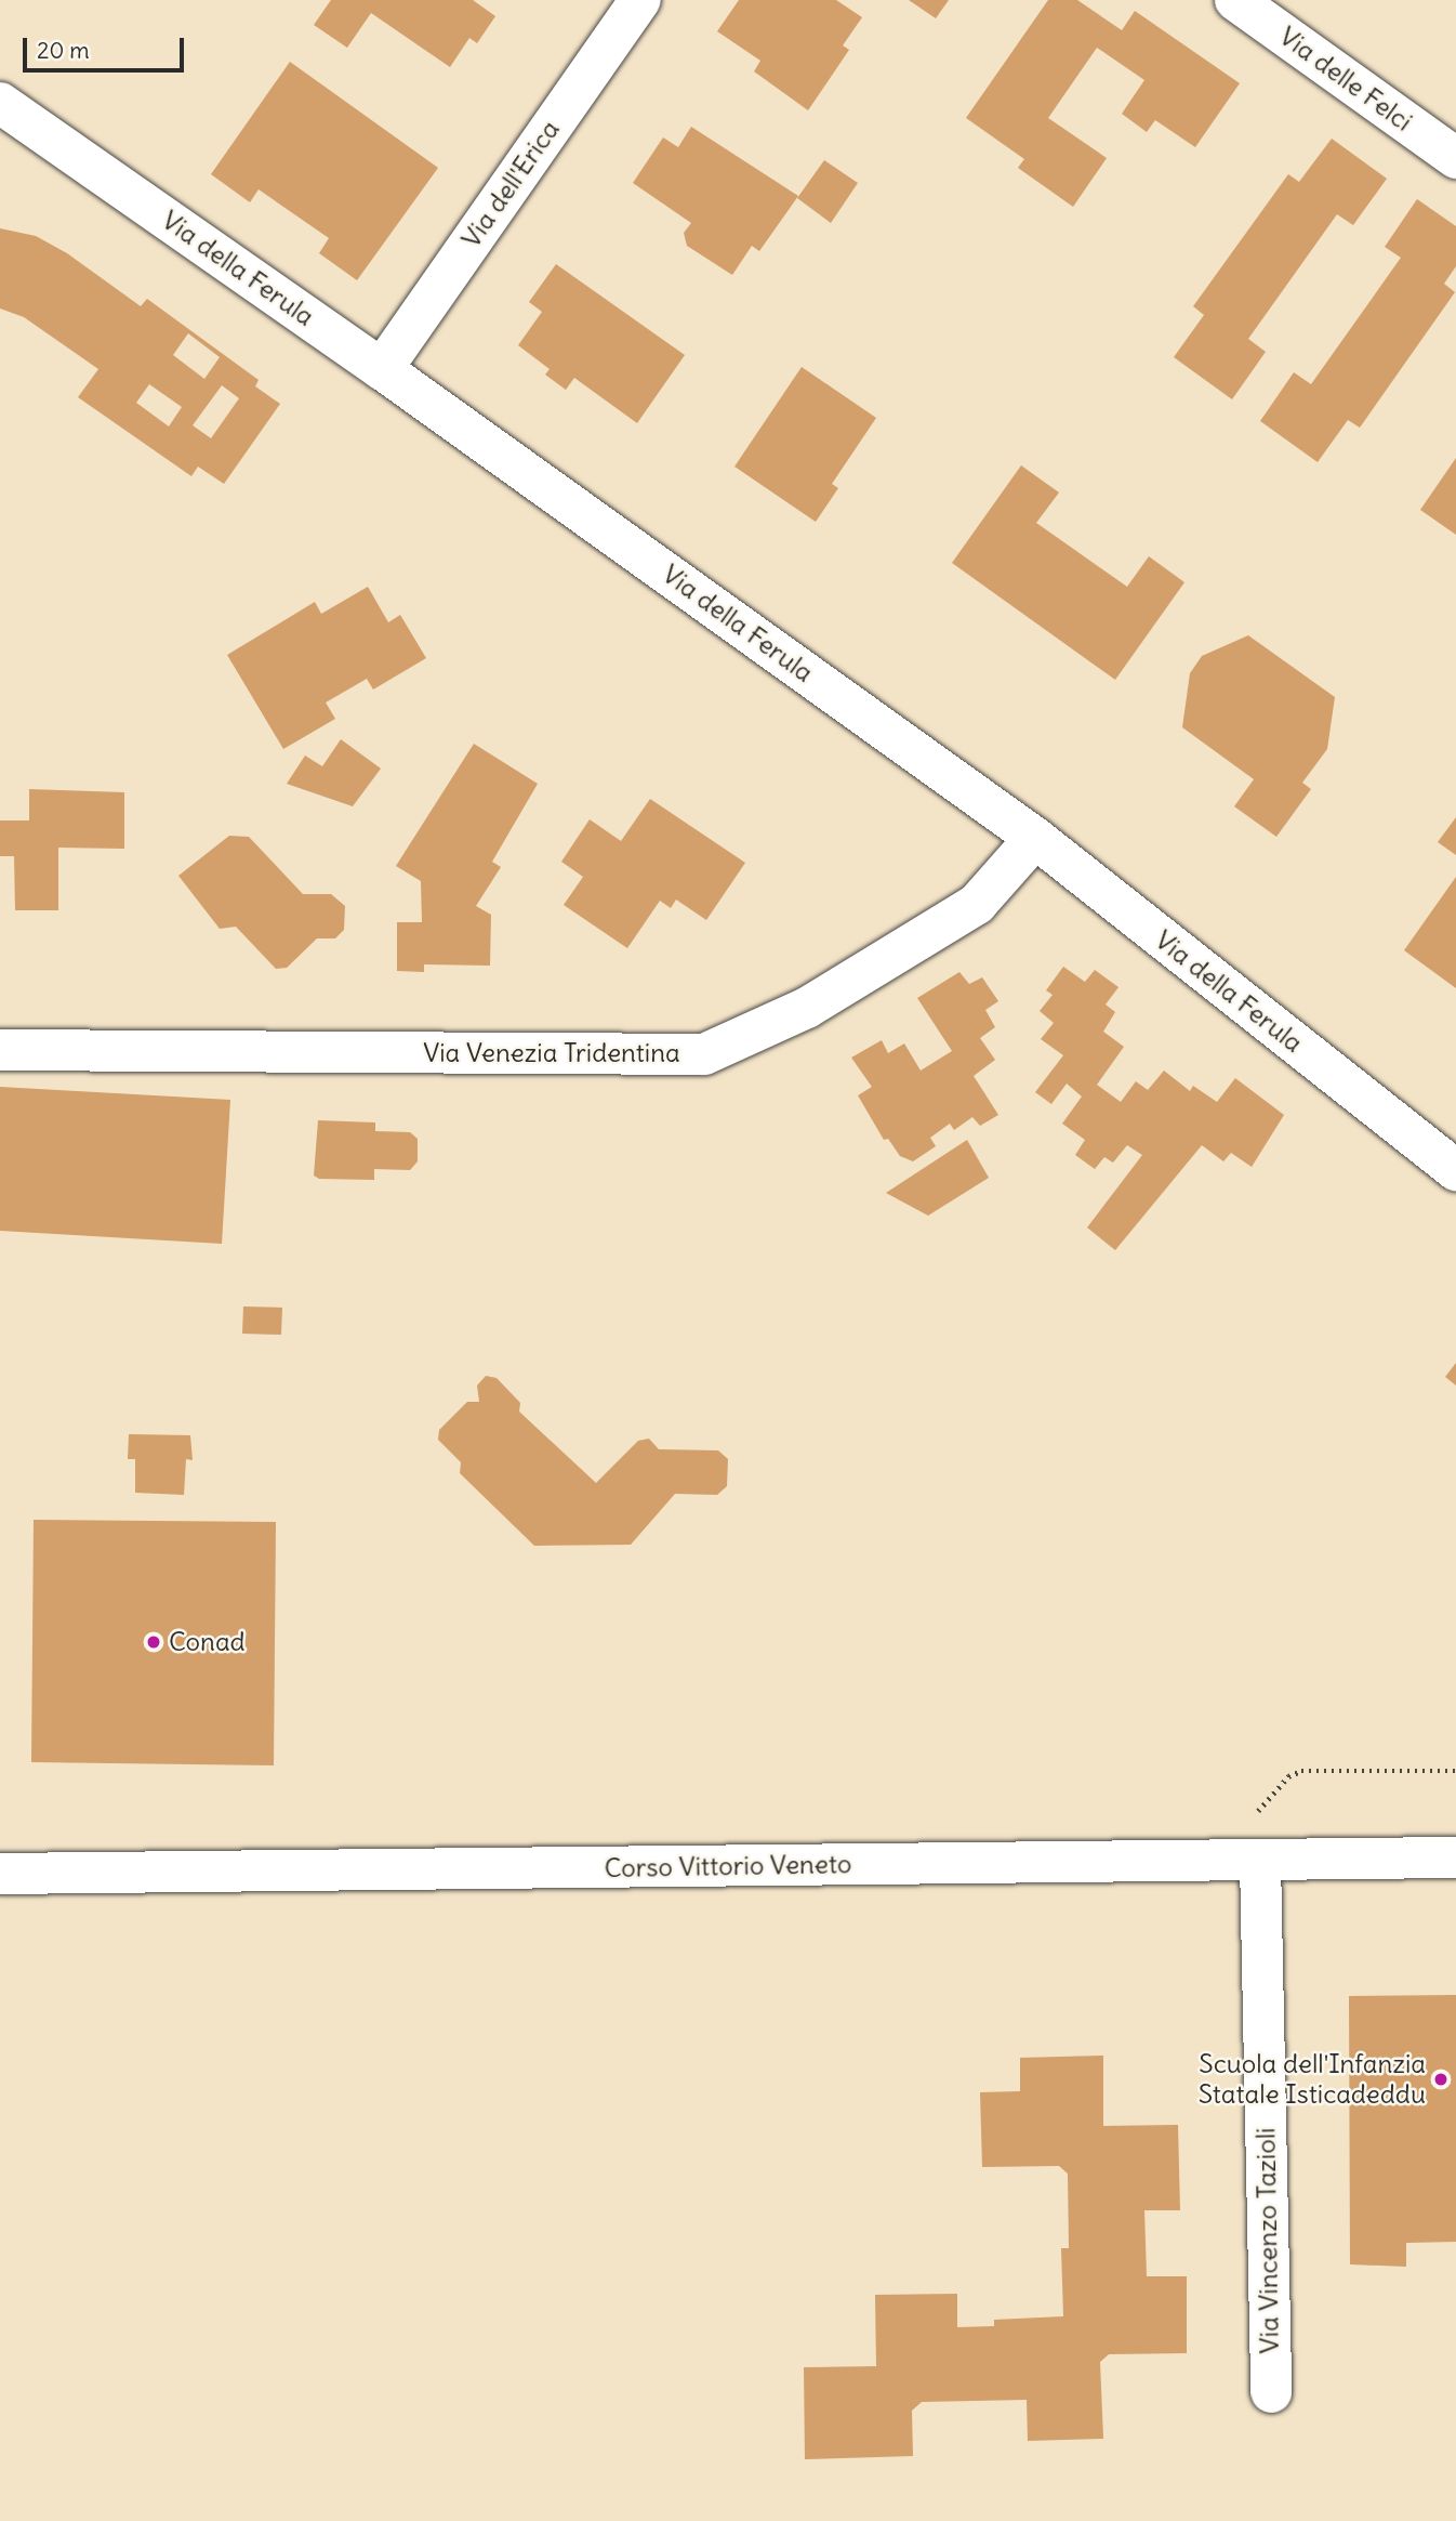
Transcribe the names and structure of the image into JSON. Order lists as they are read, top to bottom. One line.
{"streets":{"street":["Via delle Felci","Via dell'Erica","Via della Ferula","Via Venezia Tridentina","Corso Vittorio Veneto","Via Vincenzo Tazioli"]},"crossings":[["Via dell'Erica","Via della Ferula"],["Via della Ferula","Via Venezia Tridentina"],["Corso Vittorio Veneto","Via Vincenzo Tazioli"]],"places":["Conad","Scuola dell'Infanzia Statale Isticadeddu"],"scale_bar":"20 m"}
